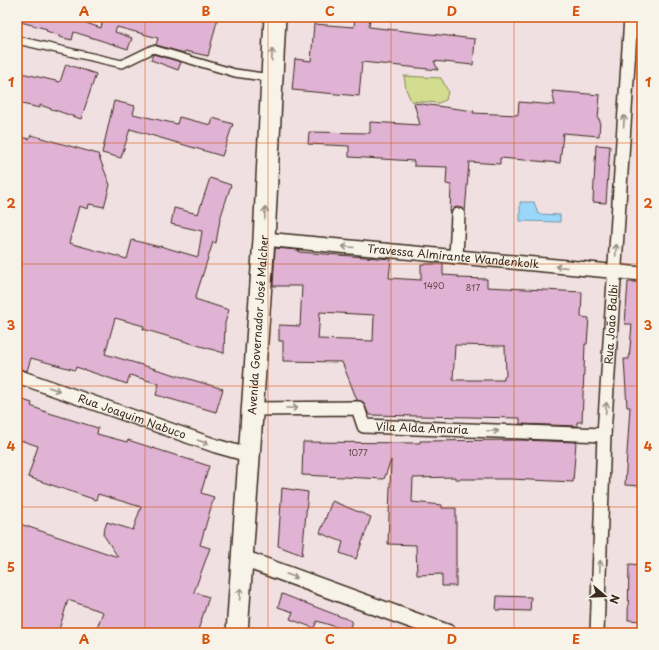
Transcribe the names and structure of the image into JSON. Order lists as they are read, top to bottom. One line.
{"streets":{"main road":["Avenida Governador José Malcher"],"street":["Travessa Almirante Wandenkolk","Rua João Balbi","Rua Joaquim Nabuco","Vila Alda Amaria"]},"crossings":[["Travessa Almirante Wandenkolk","Avenida Governador José Malcher"],["Travessa Almirante Wandenkolk","Rua João Balbi"],["Avenida Governador José Malcher","Rua Joaquim Nabuco"],["Avenida Governador José Malcher","Vila Alda Amaria"],["Rua João Balbi","Vila Alda Amaria"]],"one_way":["Travessa Almirante Wandenkolk","Avenida Governador José Malcher","Rua João Balbi","Rua Joaquim Nabuco","Vila Alda Amaria"],"house_numbers":["1490","817","1077"],"north":"right","grid":{"columns":["A","B","C","D","E"],"rows":["1","2","3","4","5"]}}
